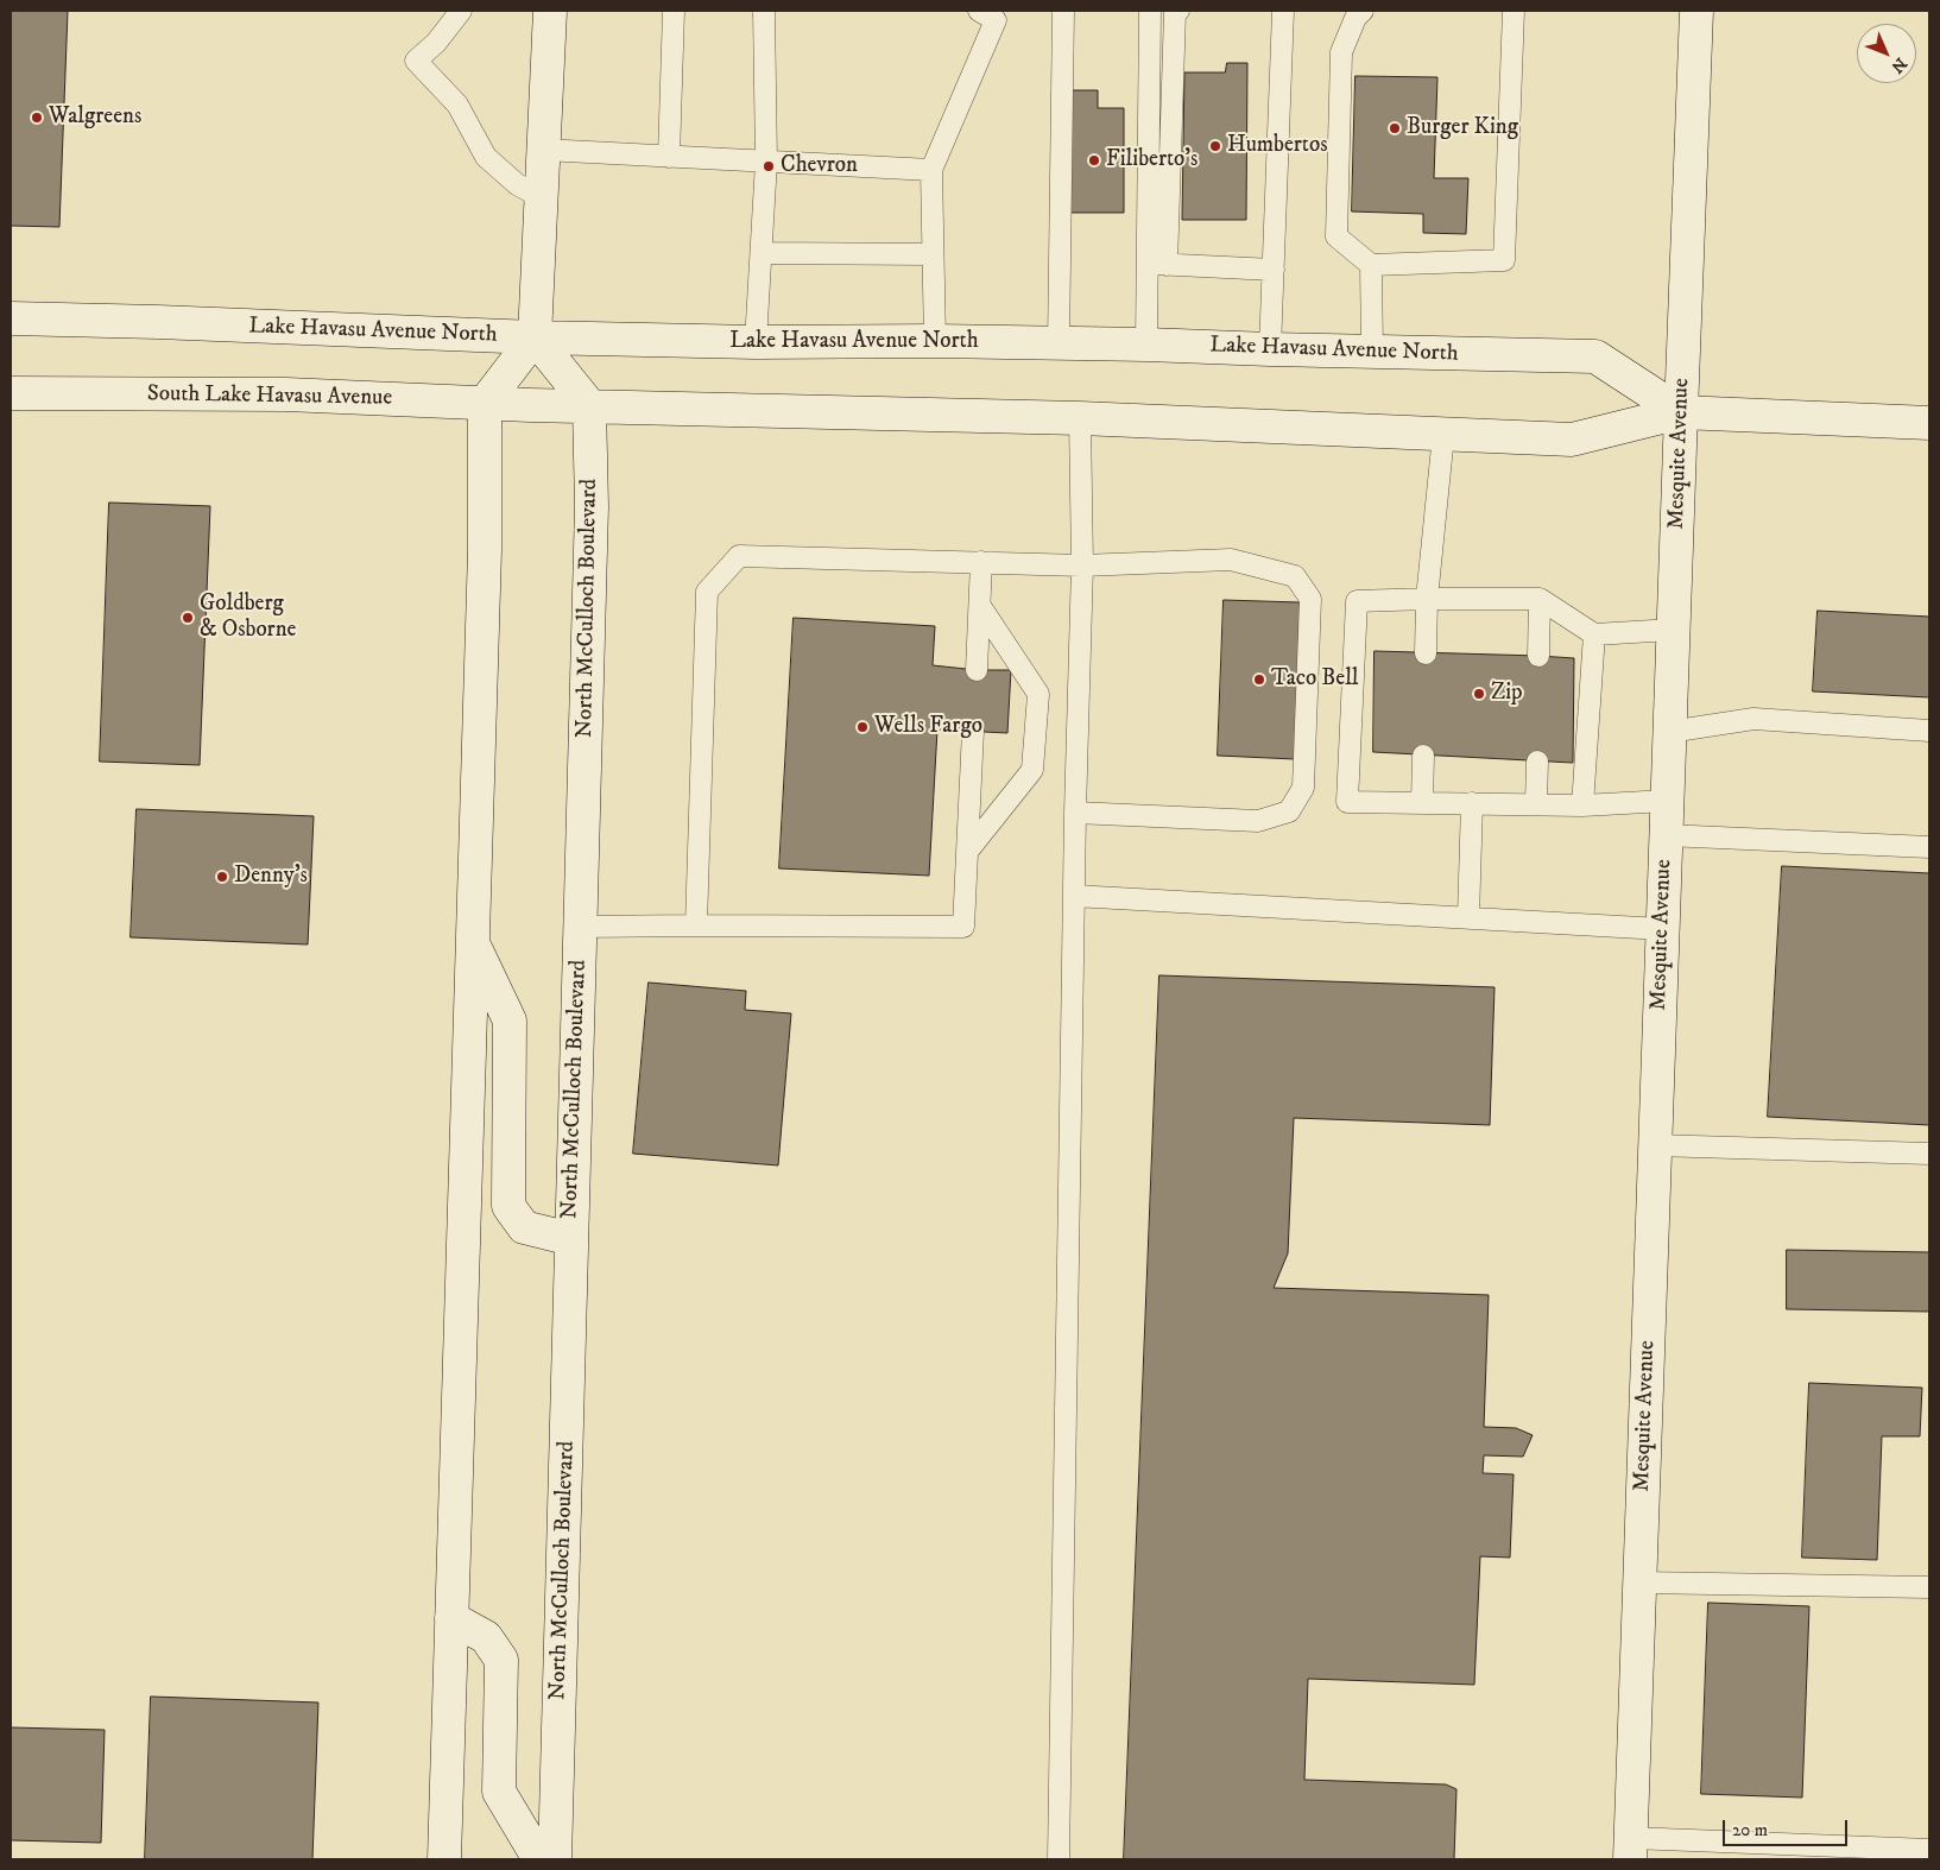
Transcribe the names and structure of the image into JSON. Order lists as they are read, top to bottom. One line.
{"streets":{"main road":["Lake Havasu Avenue North","South Lake Havasu Avenue","Mesquite Avenue","North McCulloch Boulevard"]},"crossings":[["Lake Havasu Avenue North","Mesquite Avenue"],["South Lake Havasu Avenue","North McCulloch Boulevard"]],"places":["Walgreens","Burger King","Humbertos","Filiberto’s","Chevron","Goldberg & Osborne","Taco Bell","Zip","Wells Fargo","Denny's"],"scale_bar":"20 m","north":"bottom right"}
